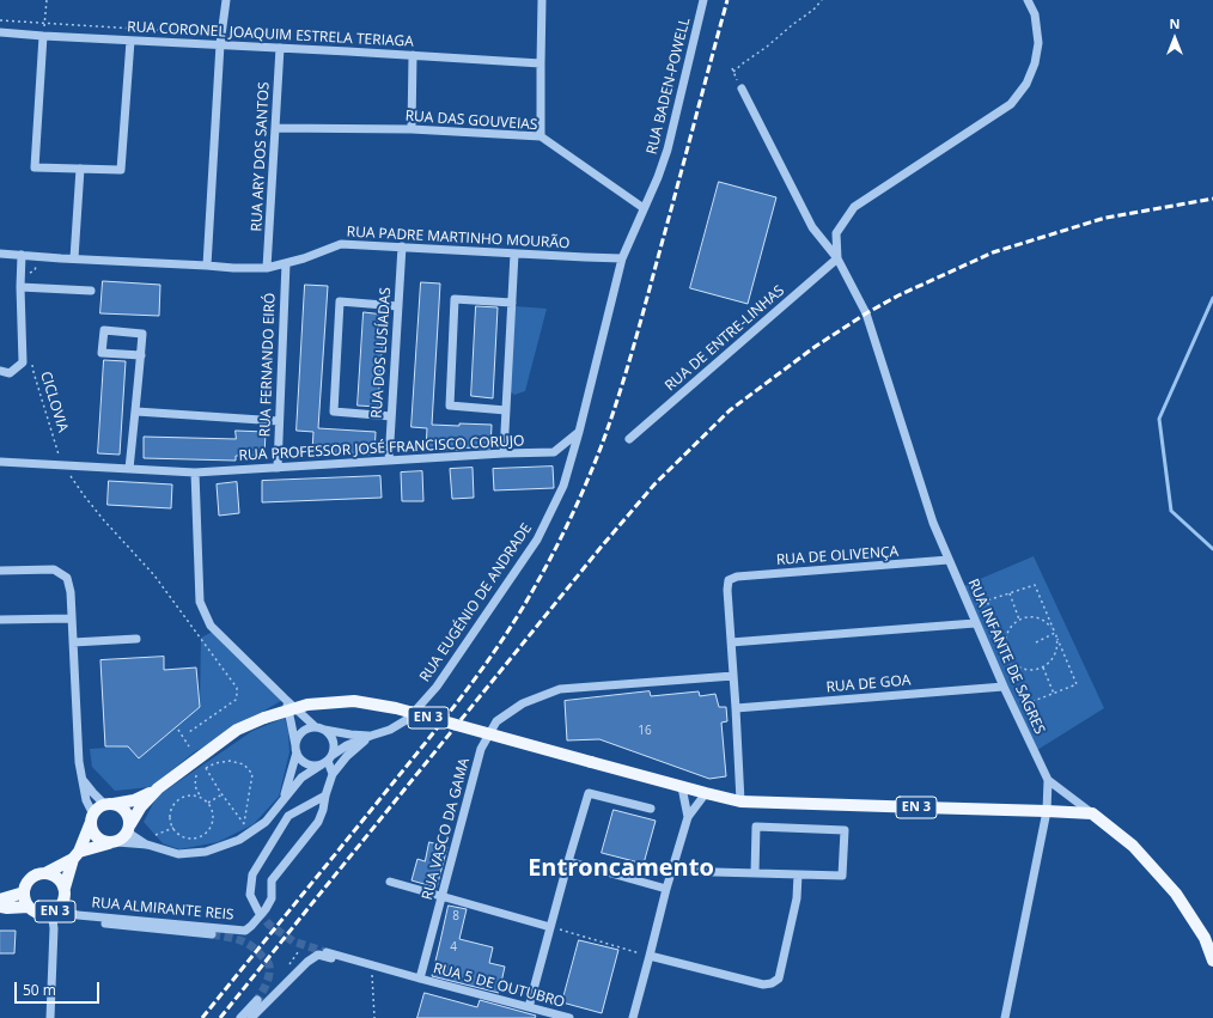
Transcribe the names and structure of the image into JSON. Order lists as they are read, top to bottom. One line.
{"streets":{"main road":["EN 3"],"street":["RUA CORONEL JOAQUIM ESTRELA TERIAGA","RUA BADEN-POWELL","RUA DAS GOUVEIAS","RUA ARY DOS SANTOS","RUA PADRE MARTINHO MOURÃO","RUA DE ENTRE-LINHAS","RUA DOS LUSÍADAS","RUA FERNANDO EIRÓ","RUA PROFESSOR JOSÉ FRANCISCO CORUJO","RUA DE OLIVENÇA","RUA EUGÉNIO DE ANDRADE","RUA INFANTE DE SAGRES","RUA DE GOA","RUA VASCO DA GAMA","RUA ALMIRANTE REIS","RUA 5 DE OUTUBRO"],"path":["CICLOVIA"]},"crossings":[["RUA CORONEL JOAQUIM ESTRELA TERIAGA","RUA ARY DOS SANTOS"],["RUA BADEN-POWELL","RUA DAS GOUVEIAS"],["RUA BADEN-POWELL","RUA PADRE MARTINHO MOURÃO"],["RUA DAS GOUVEIAS","RUA ARY DOS SANTOS"],["RUA ARY DOS SANTOS","RUA PADRE MARTINHO MOURÃO"],["RUA PADRE MARTINHO MOURÃO","RUA DOS LUSÍADAS"],["RUA PADRE MARTINHO MOURÃO","RUA FERNANDO EIRÓ"],["RUA DE ENTRE-LINHAS","RUA INFANTE DE SAGRES"],["RUA DOS LUSÍADAS","RUA PROFESSOR JOSÉ FRANCISCO CORUJO"],["RUA FERNANDO EIRÓ","RUA PROFESSOR JOSÉ FRANCISCO CORUJO"],["CICLOVIA","RUA PROFESSOR JOSÉ FRANCISCO CORUJO"],["RUA PROFESSOR JOSÉ FRANCISCO CORUJO","RUA EUGÉNIO DE ANDRADE"],["RUA DE OLIVENÇA","RUA INFANTE DE SAGRES"],["RUA INFANTE DE SAGRES","RUA DE GOA"],["RUA INFANTE DE SAGRES","EN 3"],["EN 3","RUA ALMIRANTE REIS"],["RUA VASCO DA GAMA","RUA 5 DE OUTUBRO"]],"districts":["Entroncamento"],"house_numbers":["16","8","4"],"scale_bar":"50 m","north":"top"}
